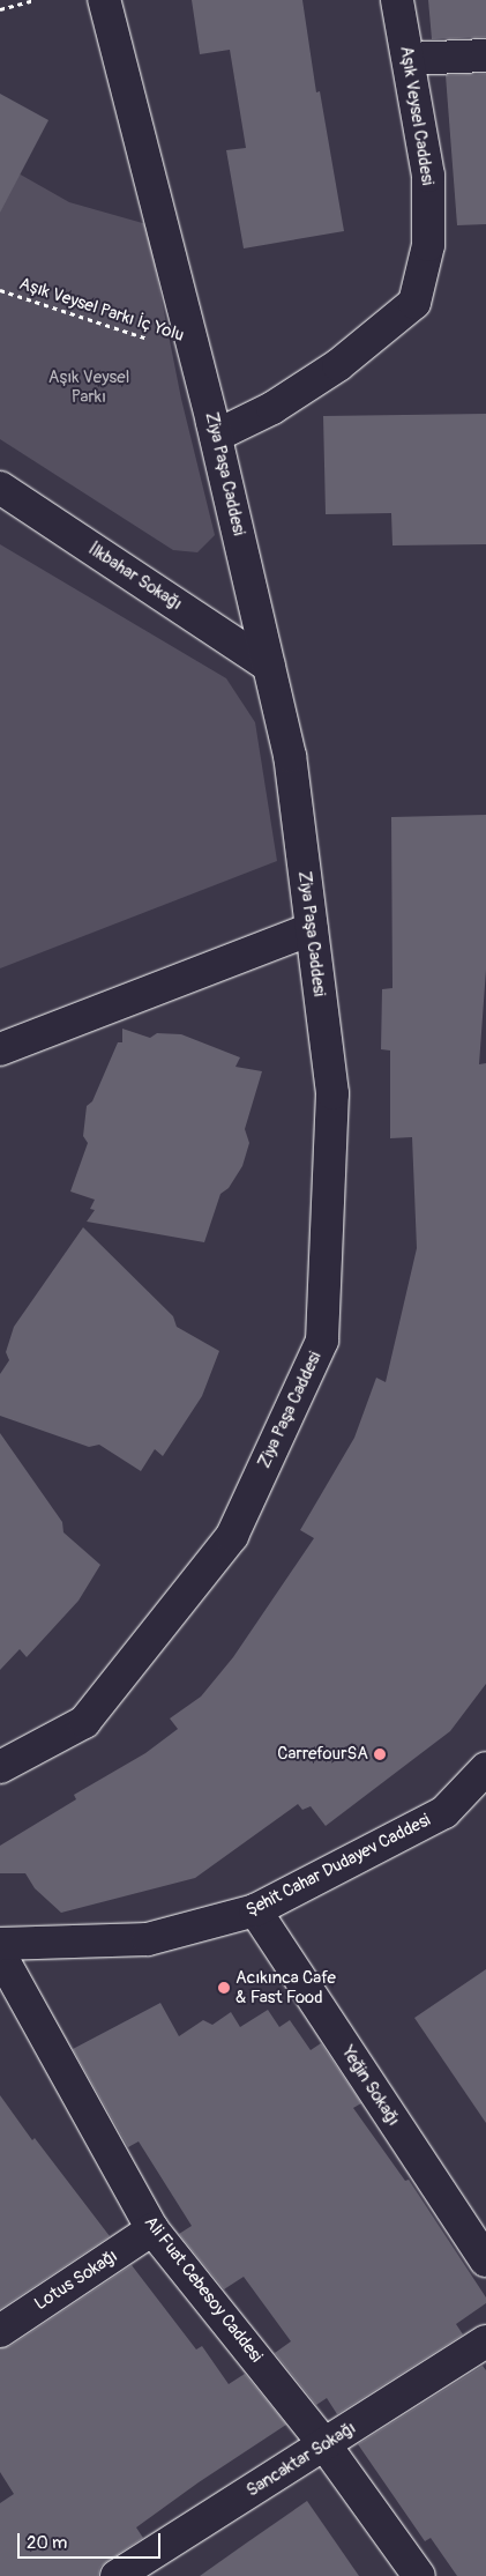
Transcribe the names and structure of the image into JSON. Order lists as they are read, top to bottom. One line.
{"streets":{"street":["Aşık Veysel Caddesi","Ziya Paşa Caddesi","İlkbahar Sokağı","Şehit Cahar Dudayev Caddesi","Yeğin Sokağı","Lotus Sokağı","Ali Fuat Cebesoy Caddesi","Sancaktar Sokağı"],"path":["Aşık Veysel Parkı İç Yolu"]},"crossings":[["Aşık Veysel Caddesi","Ziya Paşa Caddesi"],["Aşık Veysel Parkı İç Yolu","Ziya Paşa Caddesi"],["Ziya Paşa Caddesi","İlkbahar Sokağı"],["Şehit Cahar Dudayev Caddesi","Yeğin Sokağı"],["Lotus Sokağı","Ali Fuat Cebesoy Caddesi"],["Ali Fuat Cebesoy Caddesi","Sancaktar Sokağı"]],"parks":["Aşık Veysel Parkı"],"places":["CarrefourSA","Acıkınca Cafe & Fast Food"],"scale_bar":"20 m"}
